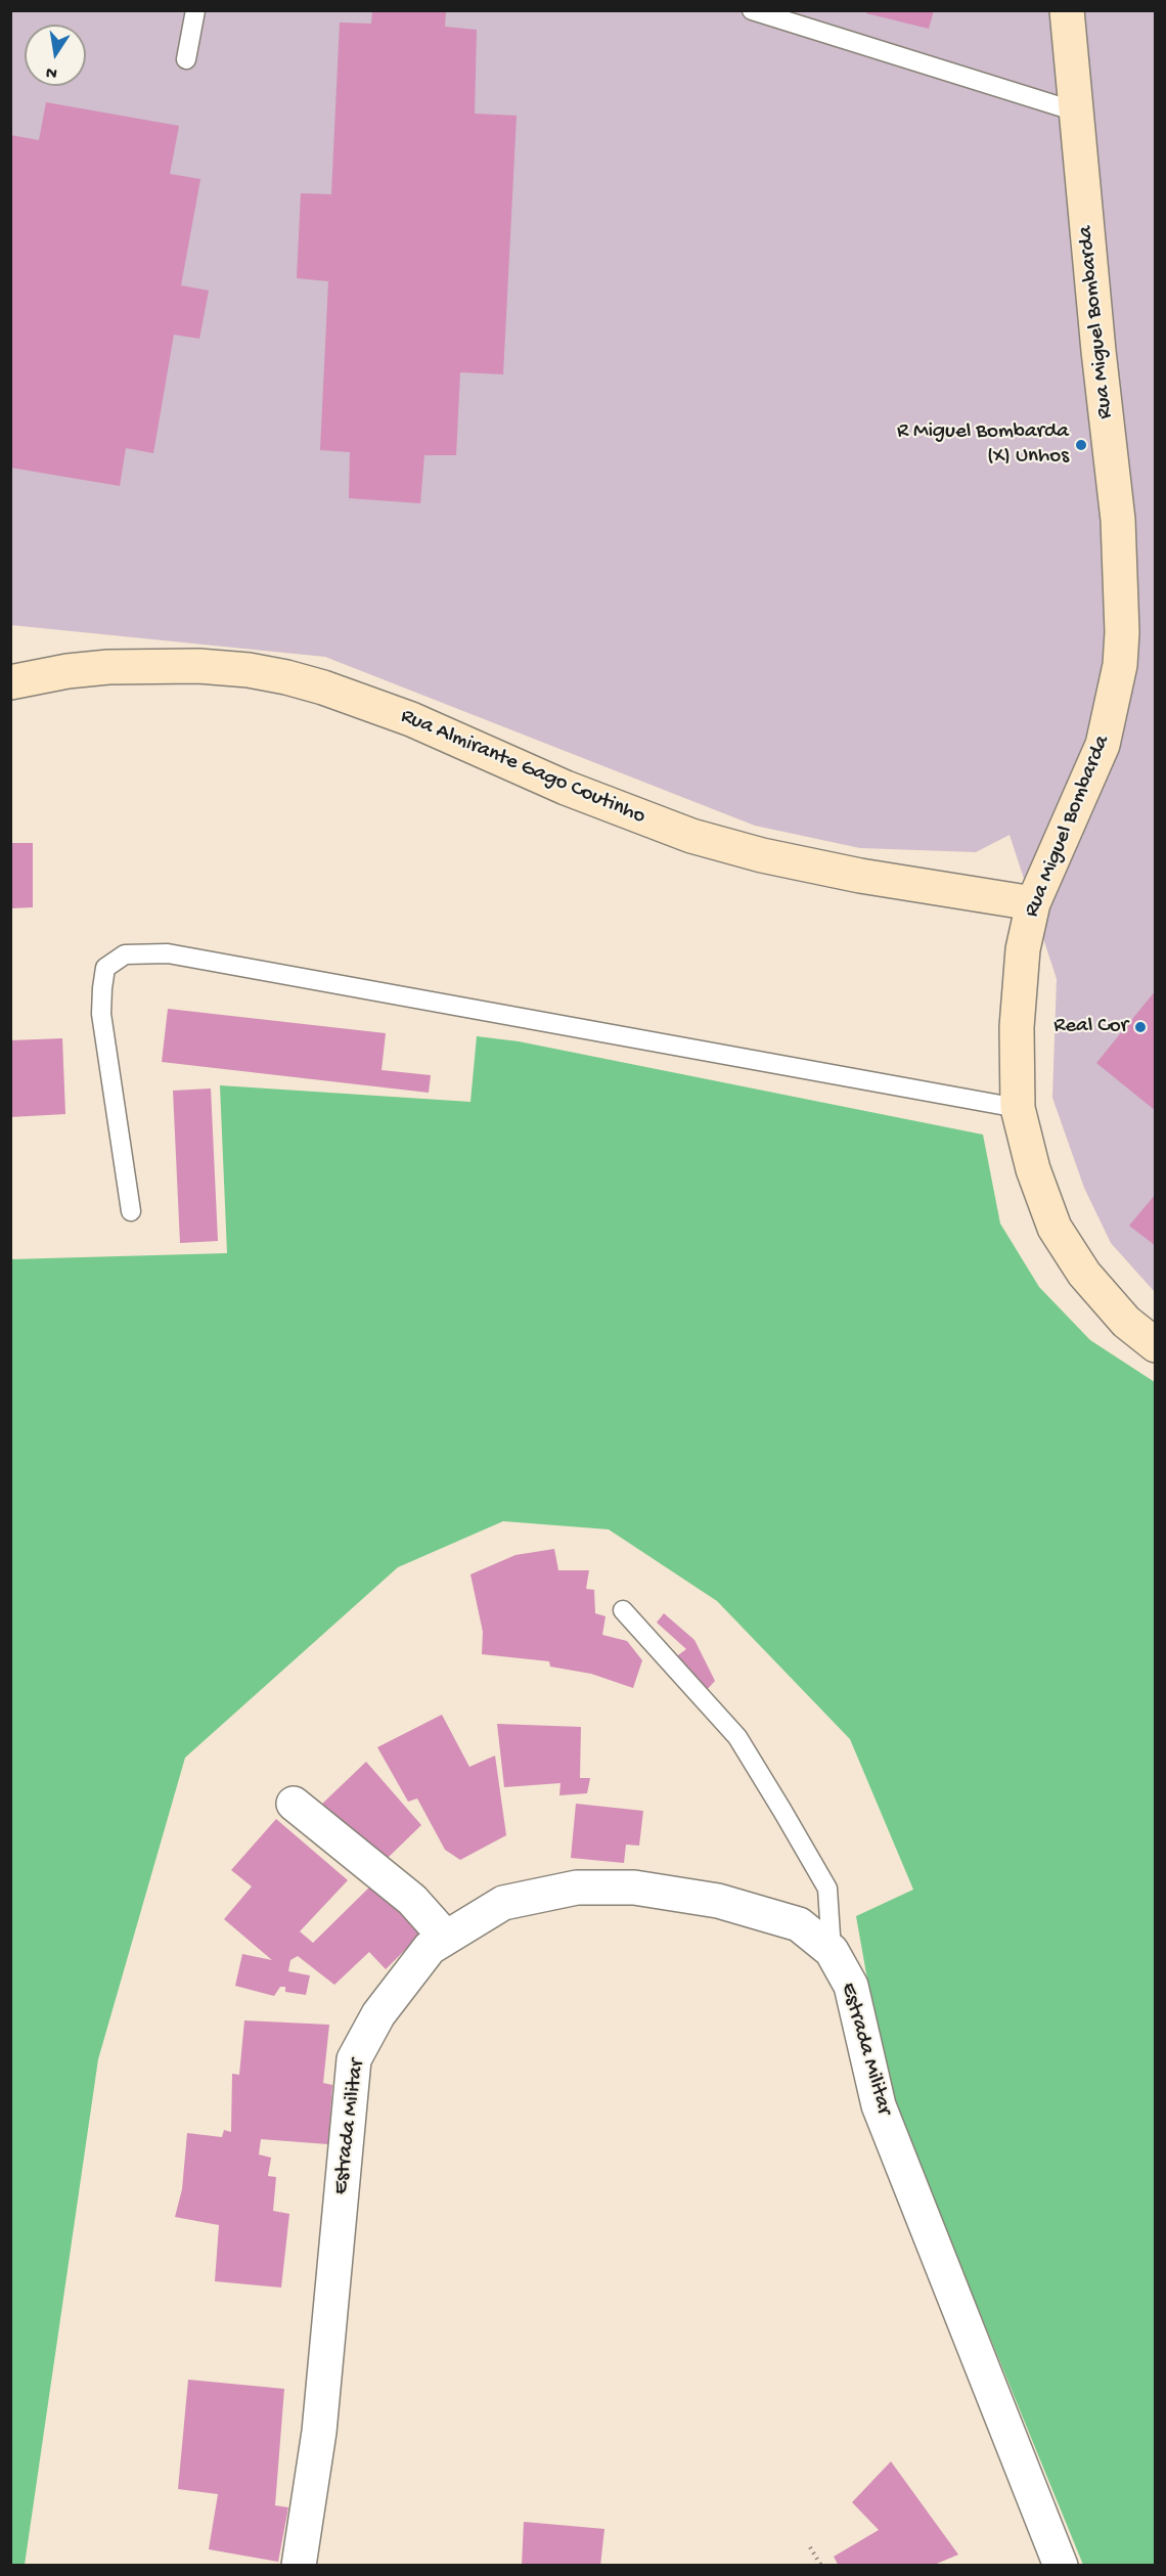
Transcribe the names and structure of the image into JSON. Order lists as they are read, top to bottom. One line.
{"streets":{"main road":["Rua Miguel Bombarda","Rua Almirante Gago Coutinho"],"street":["Estrada Militar"]},"crossings":[["Rua Miguel Bombarda","Rua Almirante Gago Coutinho"]],"places":["R Miguel Bombarda (X) Unhos","Real Cor"],"north":"bottom"}
